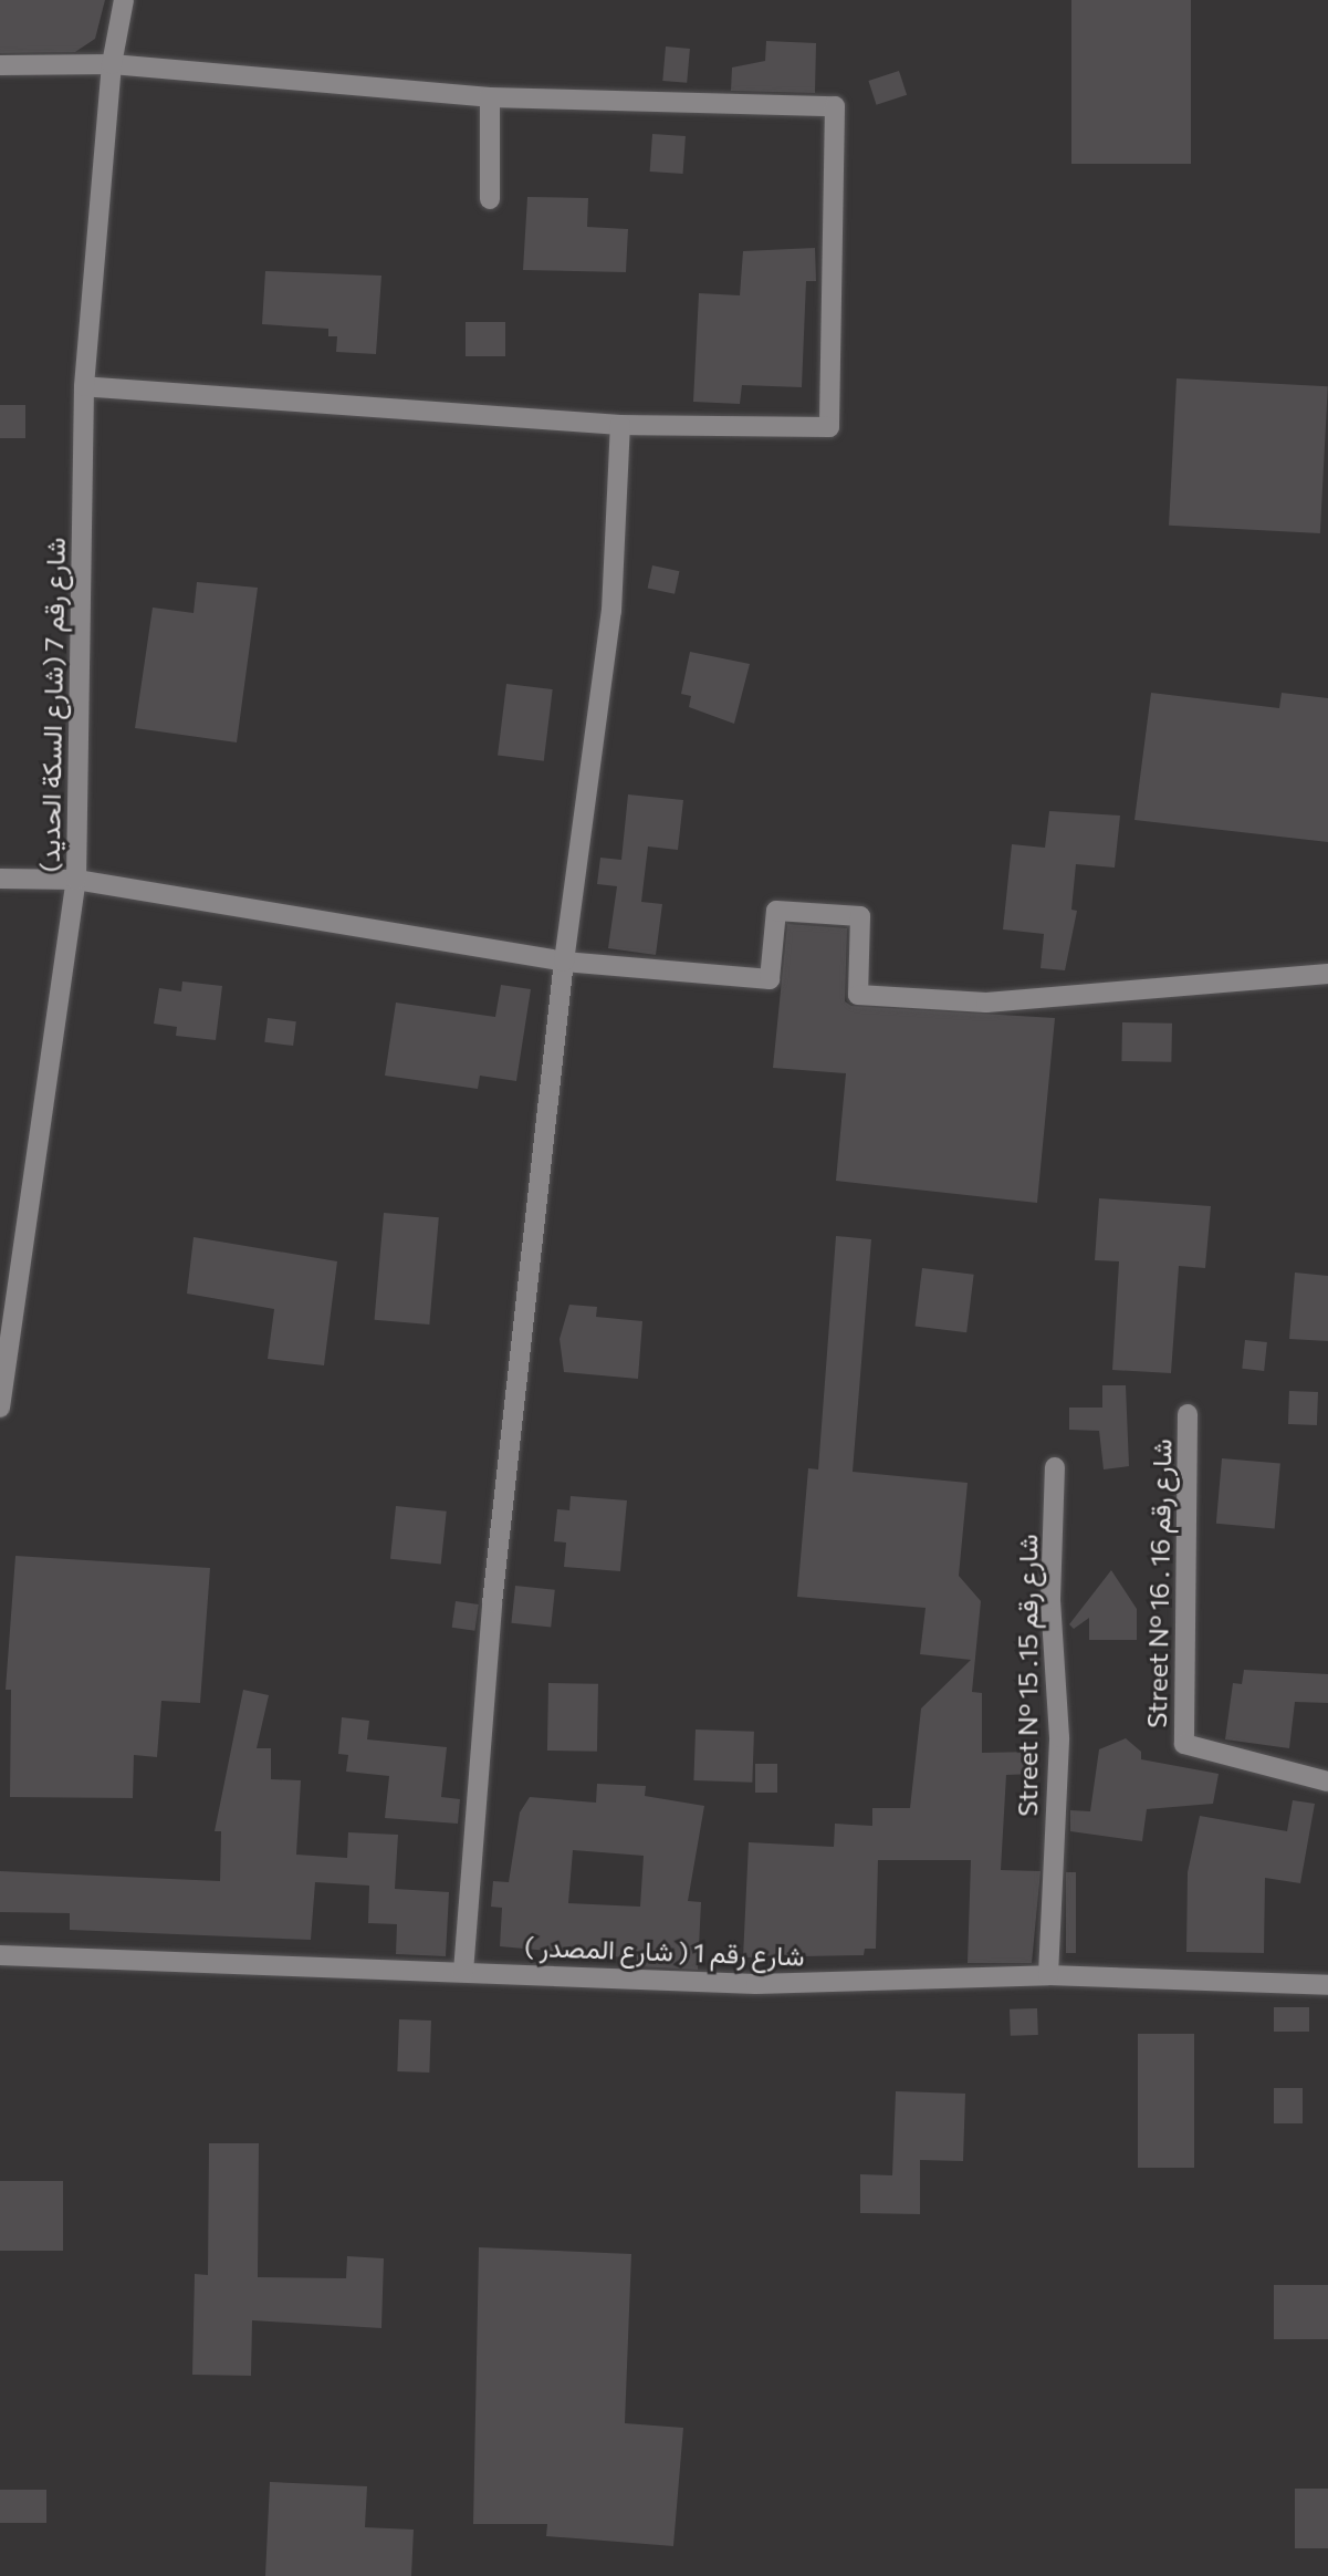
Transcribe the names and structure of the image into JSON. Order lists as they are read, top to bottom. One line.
{"streets":{"street":["شارع رقم 7 (شارع السكة الحديد)","Street N° 16 . شارع رقم 16","Street N° 15 .شارع رقم 15","شارع رقم 1 ( شارع المصدر )"]},"crossings":[["Street N° 15 .شارع رقم 15","شارع رقم 1 ( شارع المصدر )"]]}
